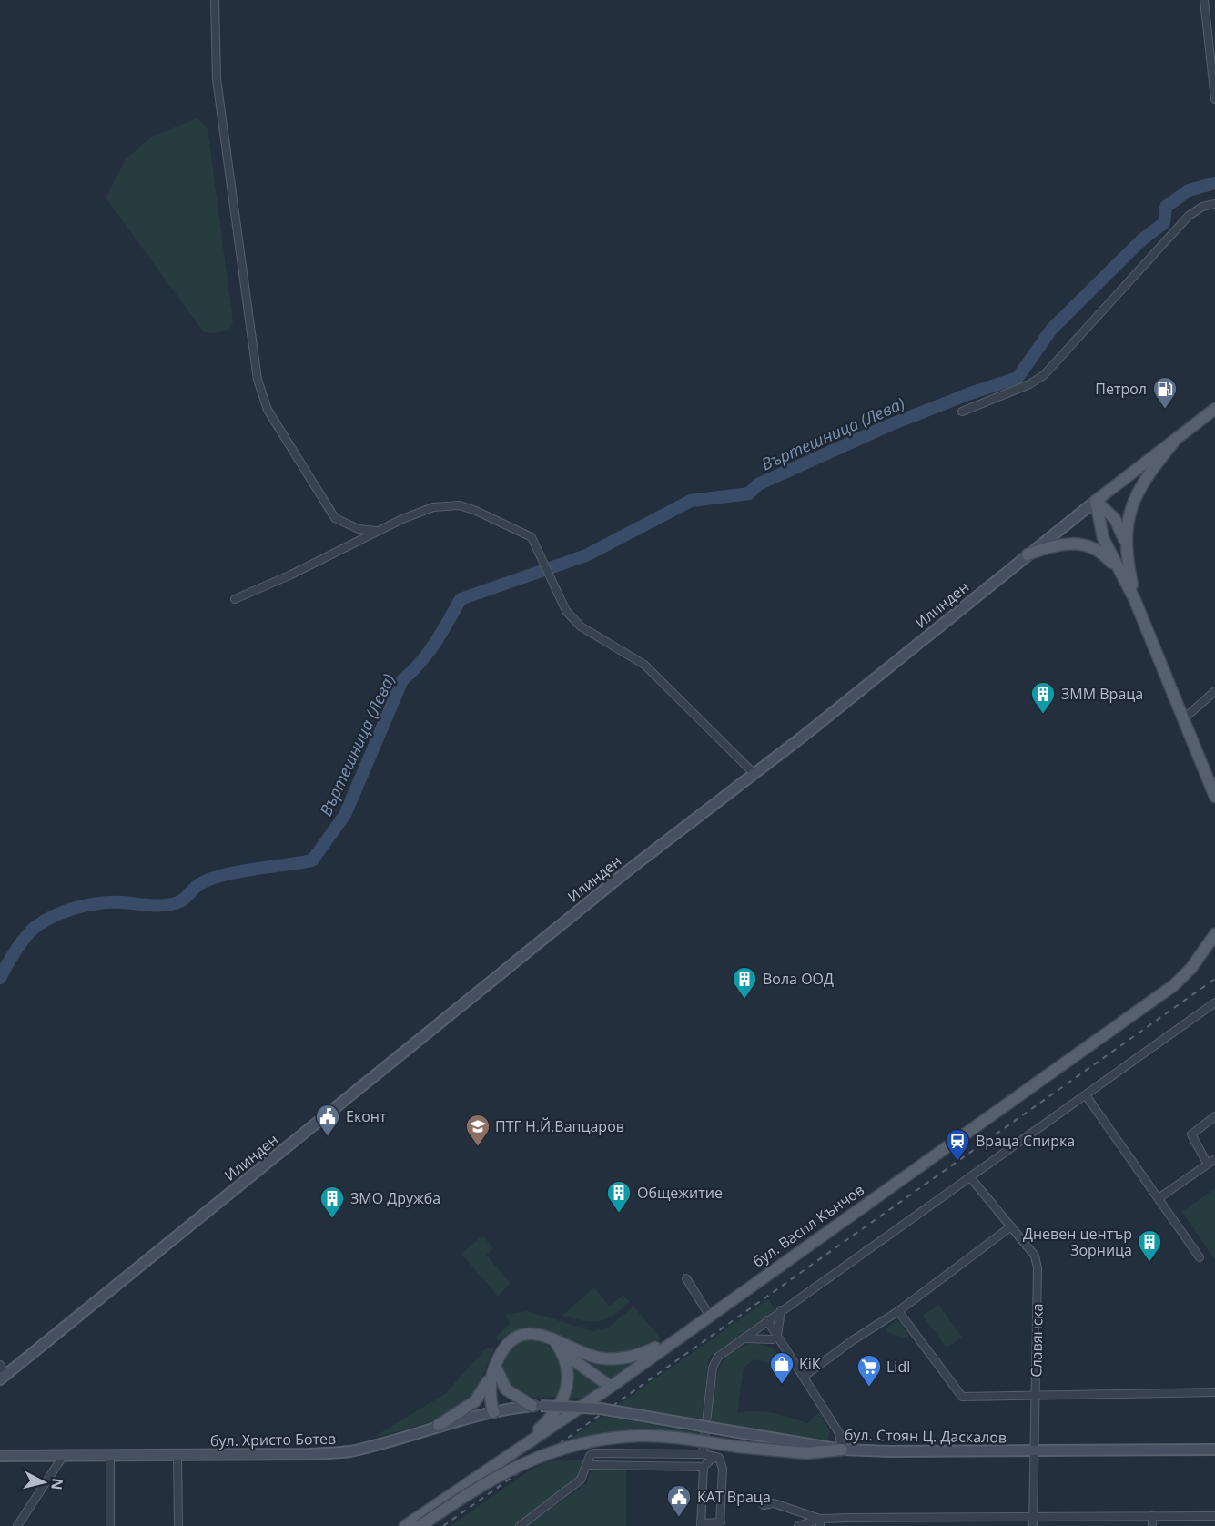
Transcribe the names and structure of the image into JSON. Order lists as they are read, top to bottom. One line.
{"streets":{"main road":["Илинден","бул. Васил Кънчов"],"street":["Славянска","бул. Стоян Ц. Даскалов","бул. Христо Ботев"]},"crossings":[["Славянска","бул. Стоян Ц. Даскалов"],["бул. Стоян Ц. Даскалов","бул. Христо Ботев"]],"water":["Въртешница (Лева)"],"places":{"fuel station":["Петрол"],"building":["ЗММ Враца","Вола ООД","Общежитие","ЗМО Дружба","Дневен център Зорница"],"public building":["Еконт","КАТ Враца"],"school or university":["ПТГ Н.Й.Вапцаров"],"station":["Враца Спирка"],"shop":["KiK"],"supermarket":["Lidl"]},"north":"right"}
